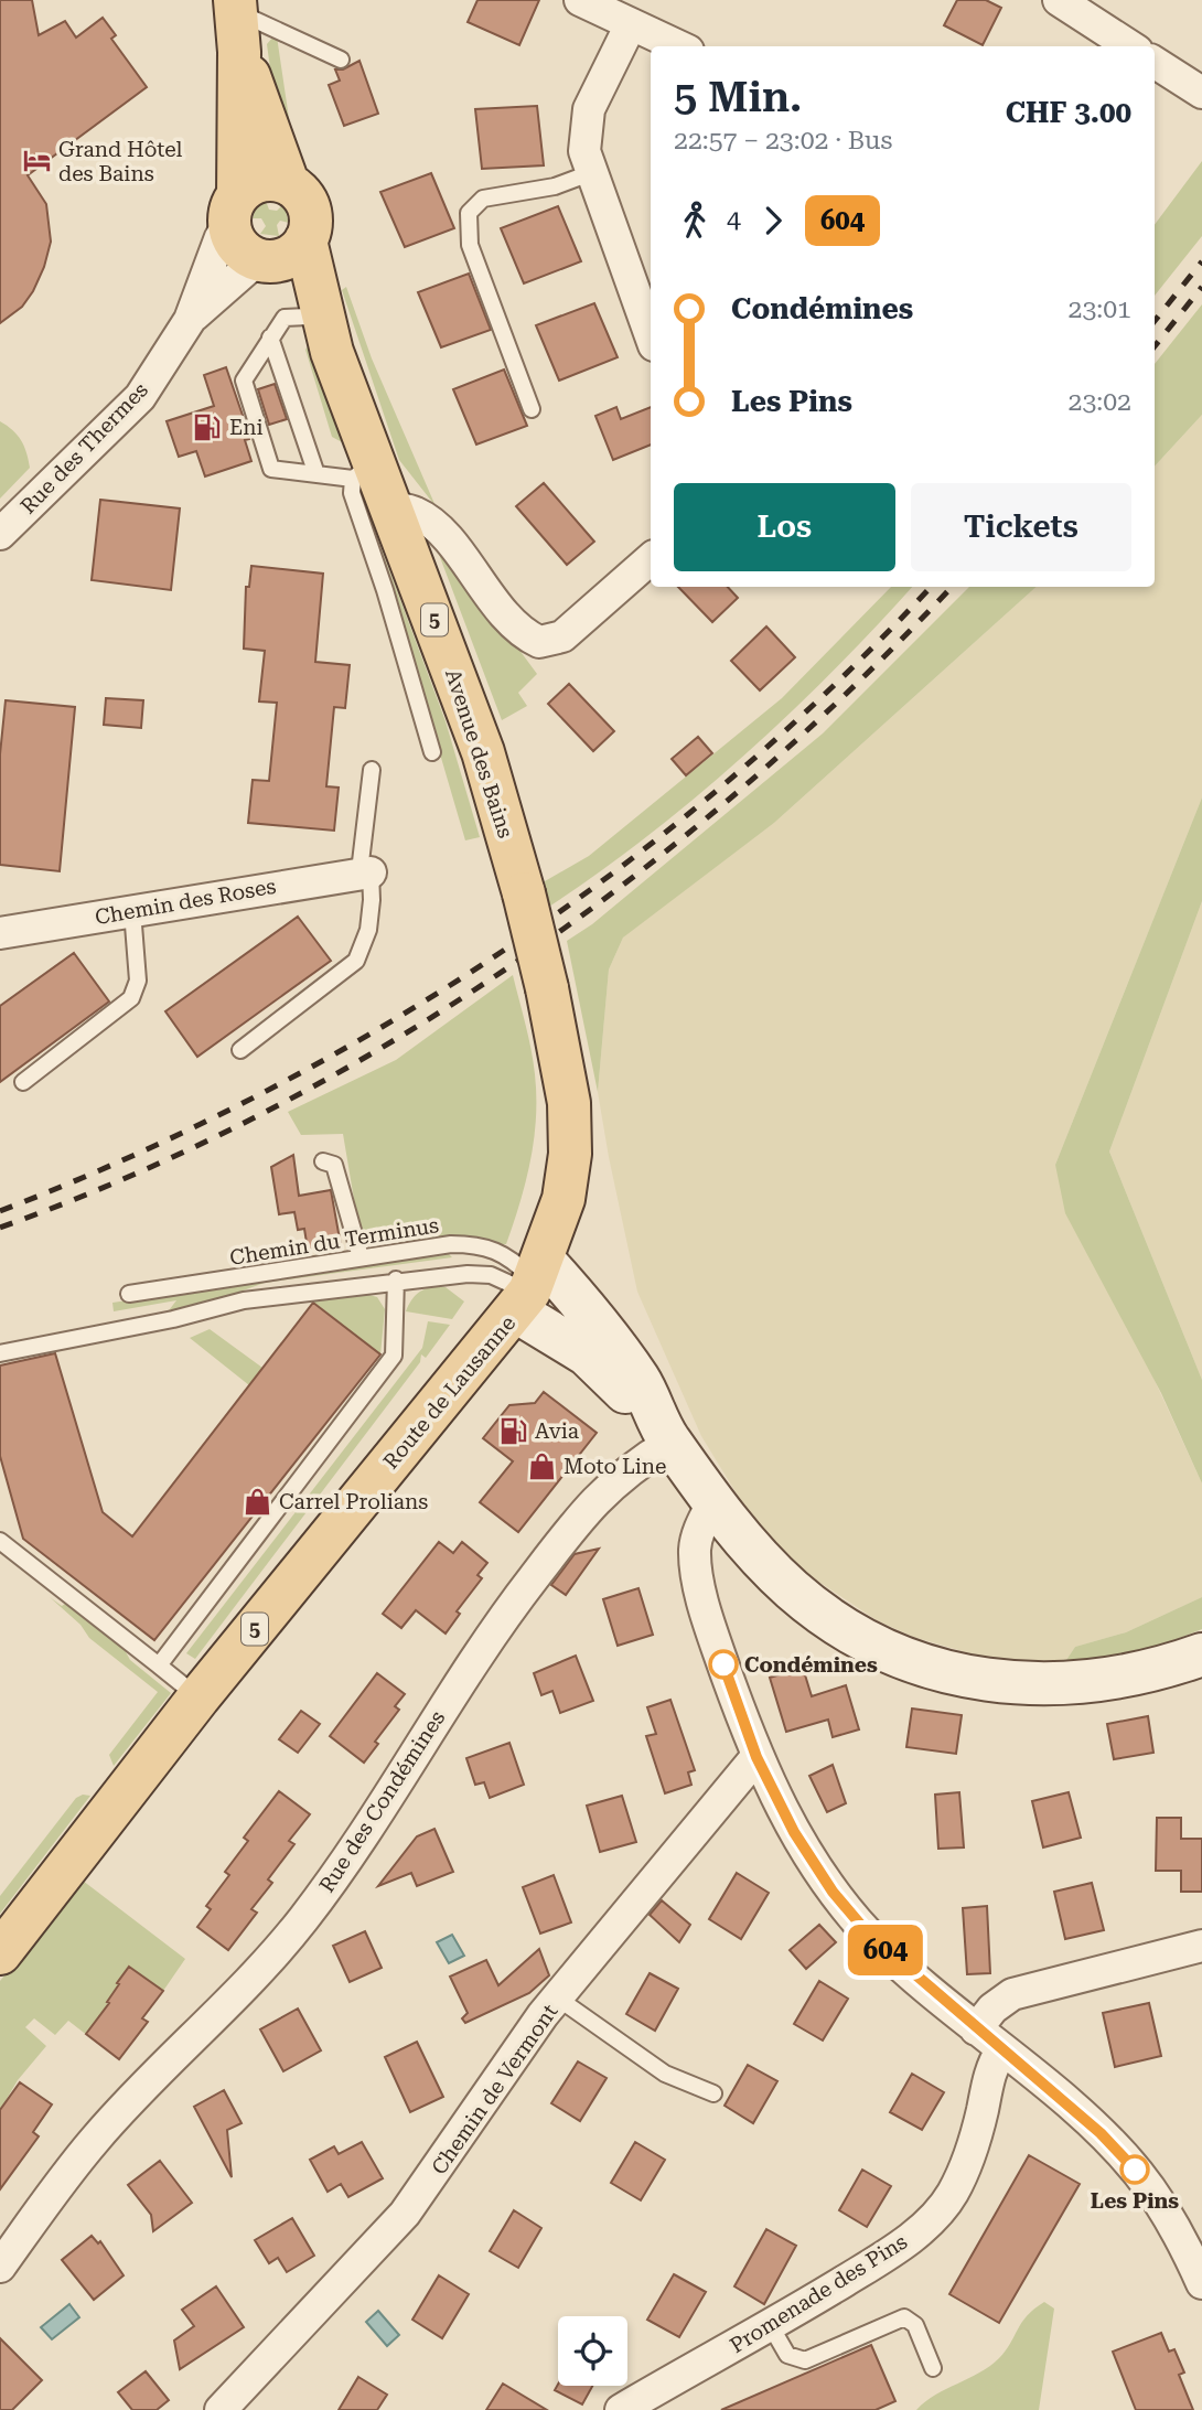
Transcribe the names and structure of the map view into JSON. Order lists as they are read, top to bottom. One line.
{"streets":{"main road":["5","Avenue des Bains","Route de Lausanne"],"street":["Rue des Thermes","Chemin des Roses","Rue des Condémines","Chemin de Vermont","Promenade des Pins"],"lane":["Chemin du Terminus"]},"crossings":[["Rue des Thermes","5"],["5","Avenue des Bains"],["Avenue des Bains","Route de Lausanne"],["Chemin du Terminus","Route de Lausanne"]],"places":{"hotel":["Grand Hôtel des Bains"],"fuel station":["Eni","Avia"],"shop":["Moto Line","Carrel Prolians"],"other":["Condémines","Les Pins"]},"lines":["bus line 604"],"page":{"on_map":"604","heading":["5 Min.","22:57 – 23:02 · Bus","CHF 3.00"],"legs":["4","604"],"list":[{"name":"Condémines","value":"23:01"},{"name":"Les Pins","value":"23:02"}],"buttons":["Los","Tickets"]}}
